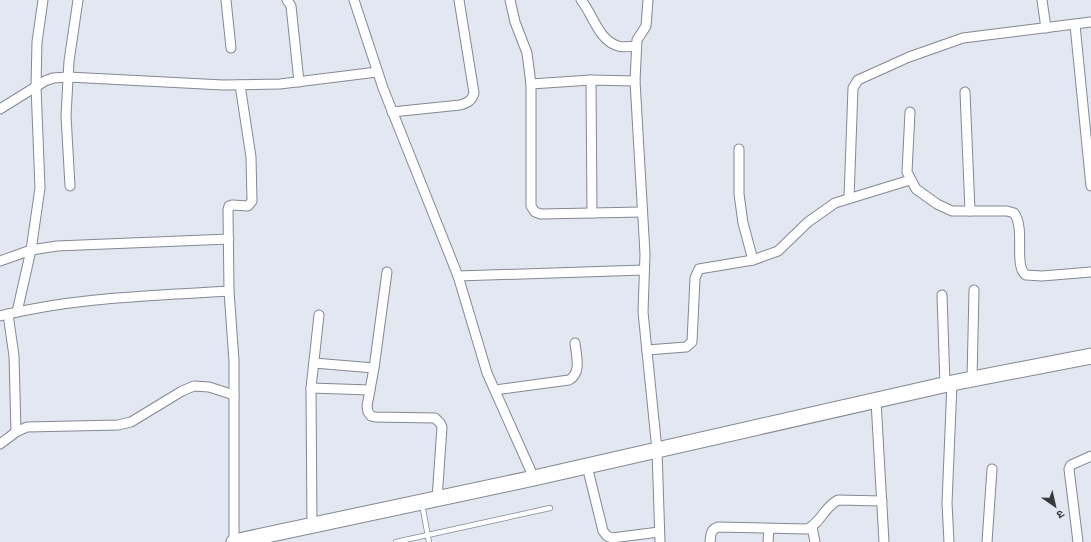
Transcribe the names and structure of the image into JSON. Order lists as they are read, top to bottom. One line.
{"north":"bottom right"}
